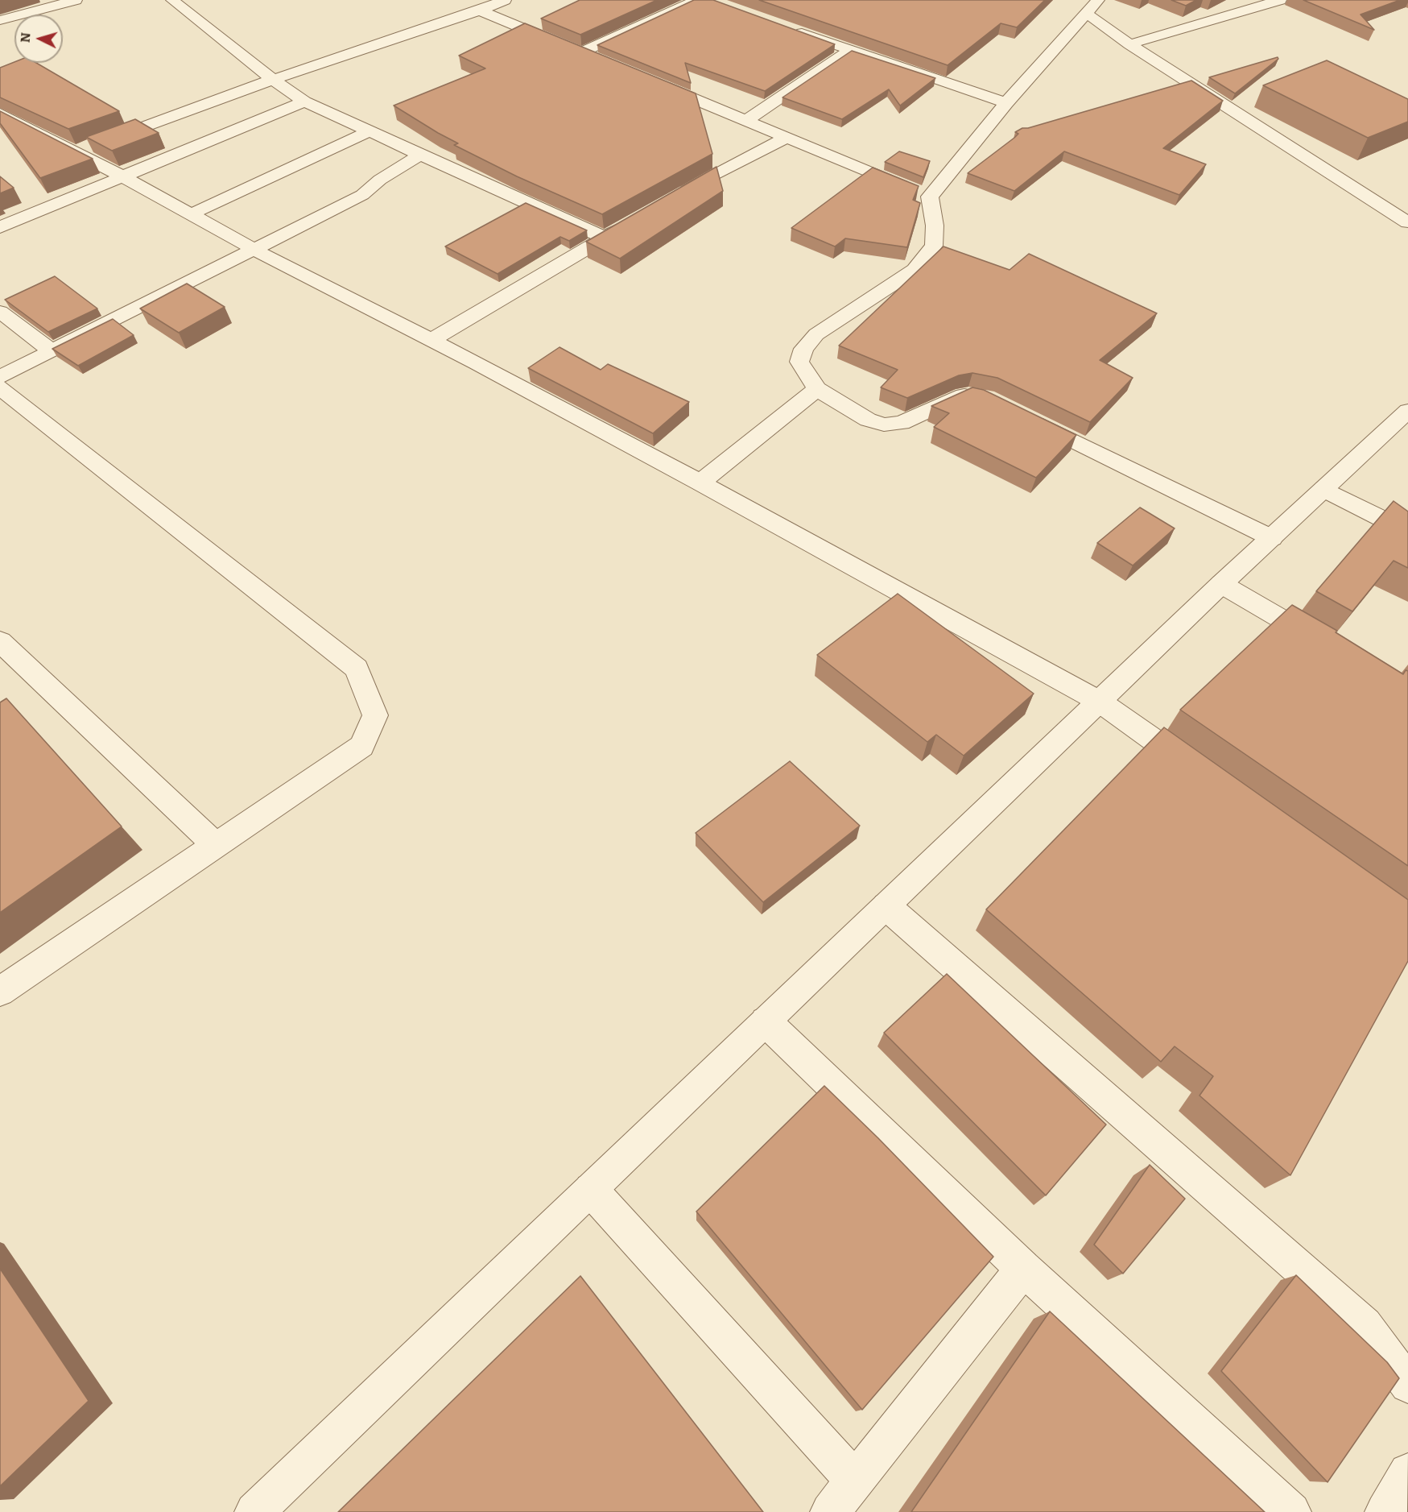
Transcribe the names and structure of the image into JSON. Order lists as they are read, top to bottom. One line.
{"north":"left"}
